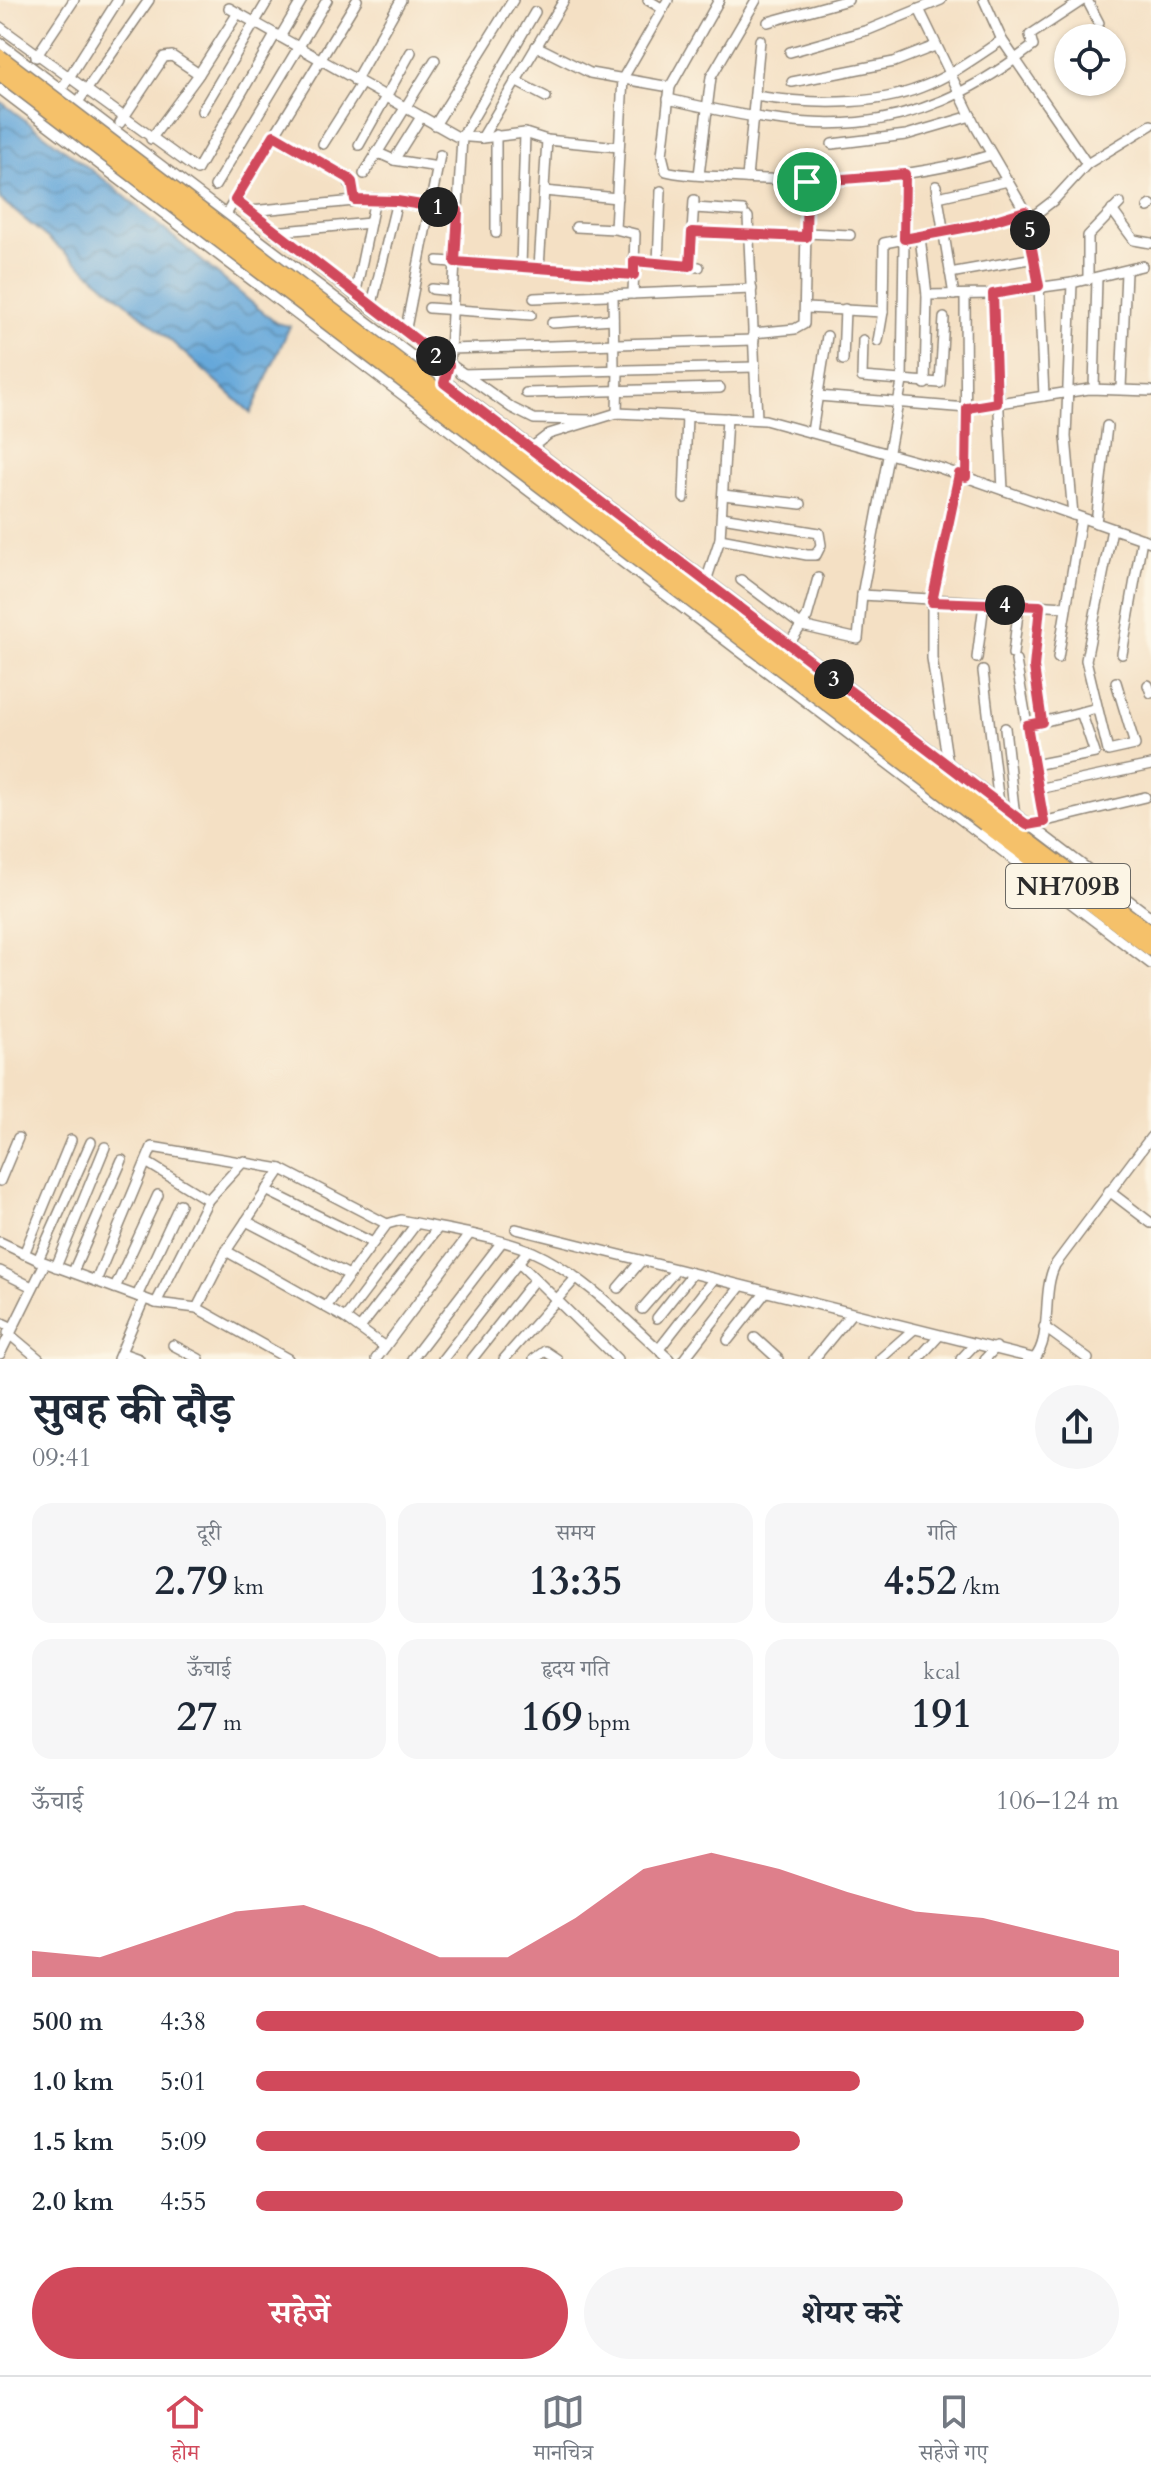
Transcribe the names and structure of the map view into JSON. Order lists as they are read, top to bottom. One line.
{"streets":{"highway":["NH709B"]},"page":{"pins":["1","5","2","4","3"],"heading":["सुबह की दौड़","09:41"],"stats":[["दूरी","2.79 km"],["समय","13:35"],["गति","4:52 /km"],["ऊँचाई","27 m"],["हृदय गति","169 bpm"],["kcal","191"]],"chart":["ऊँचाई","106–124 m"],"list":[{"name":"500 m","note":"4:38"},{"name":"1.0 km","note":"5:01"},{"name":"1.5 km","note":"5:09"},{"name":"2.0 km","note":"4:55"}],"buttons":["सहेजें","शेयर करें"],"tabs":["होम","मानचित्र","सहेजे गए"]}}
